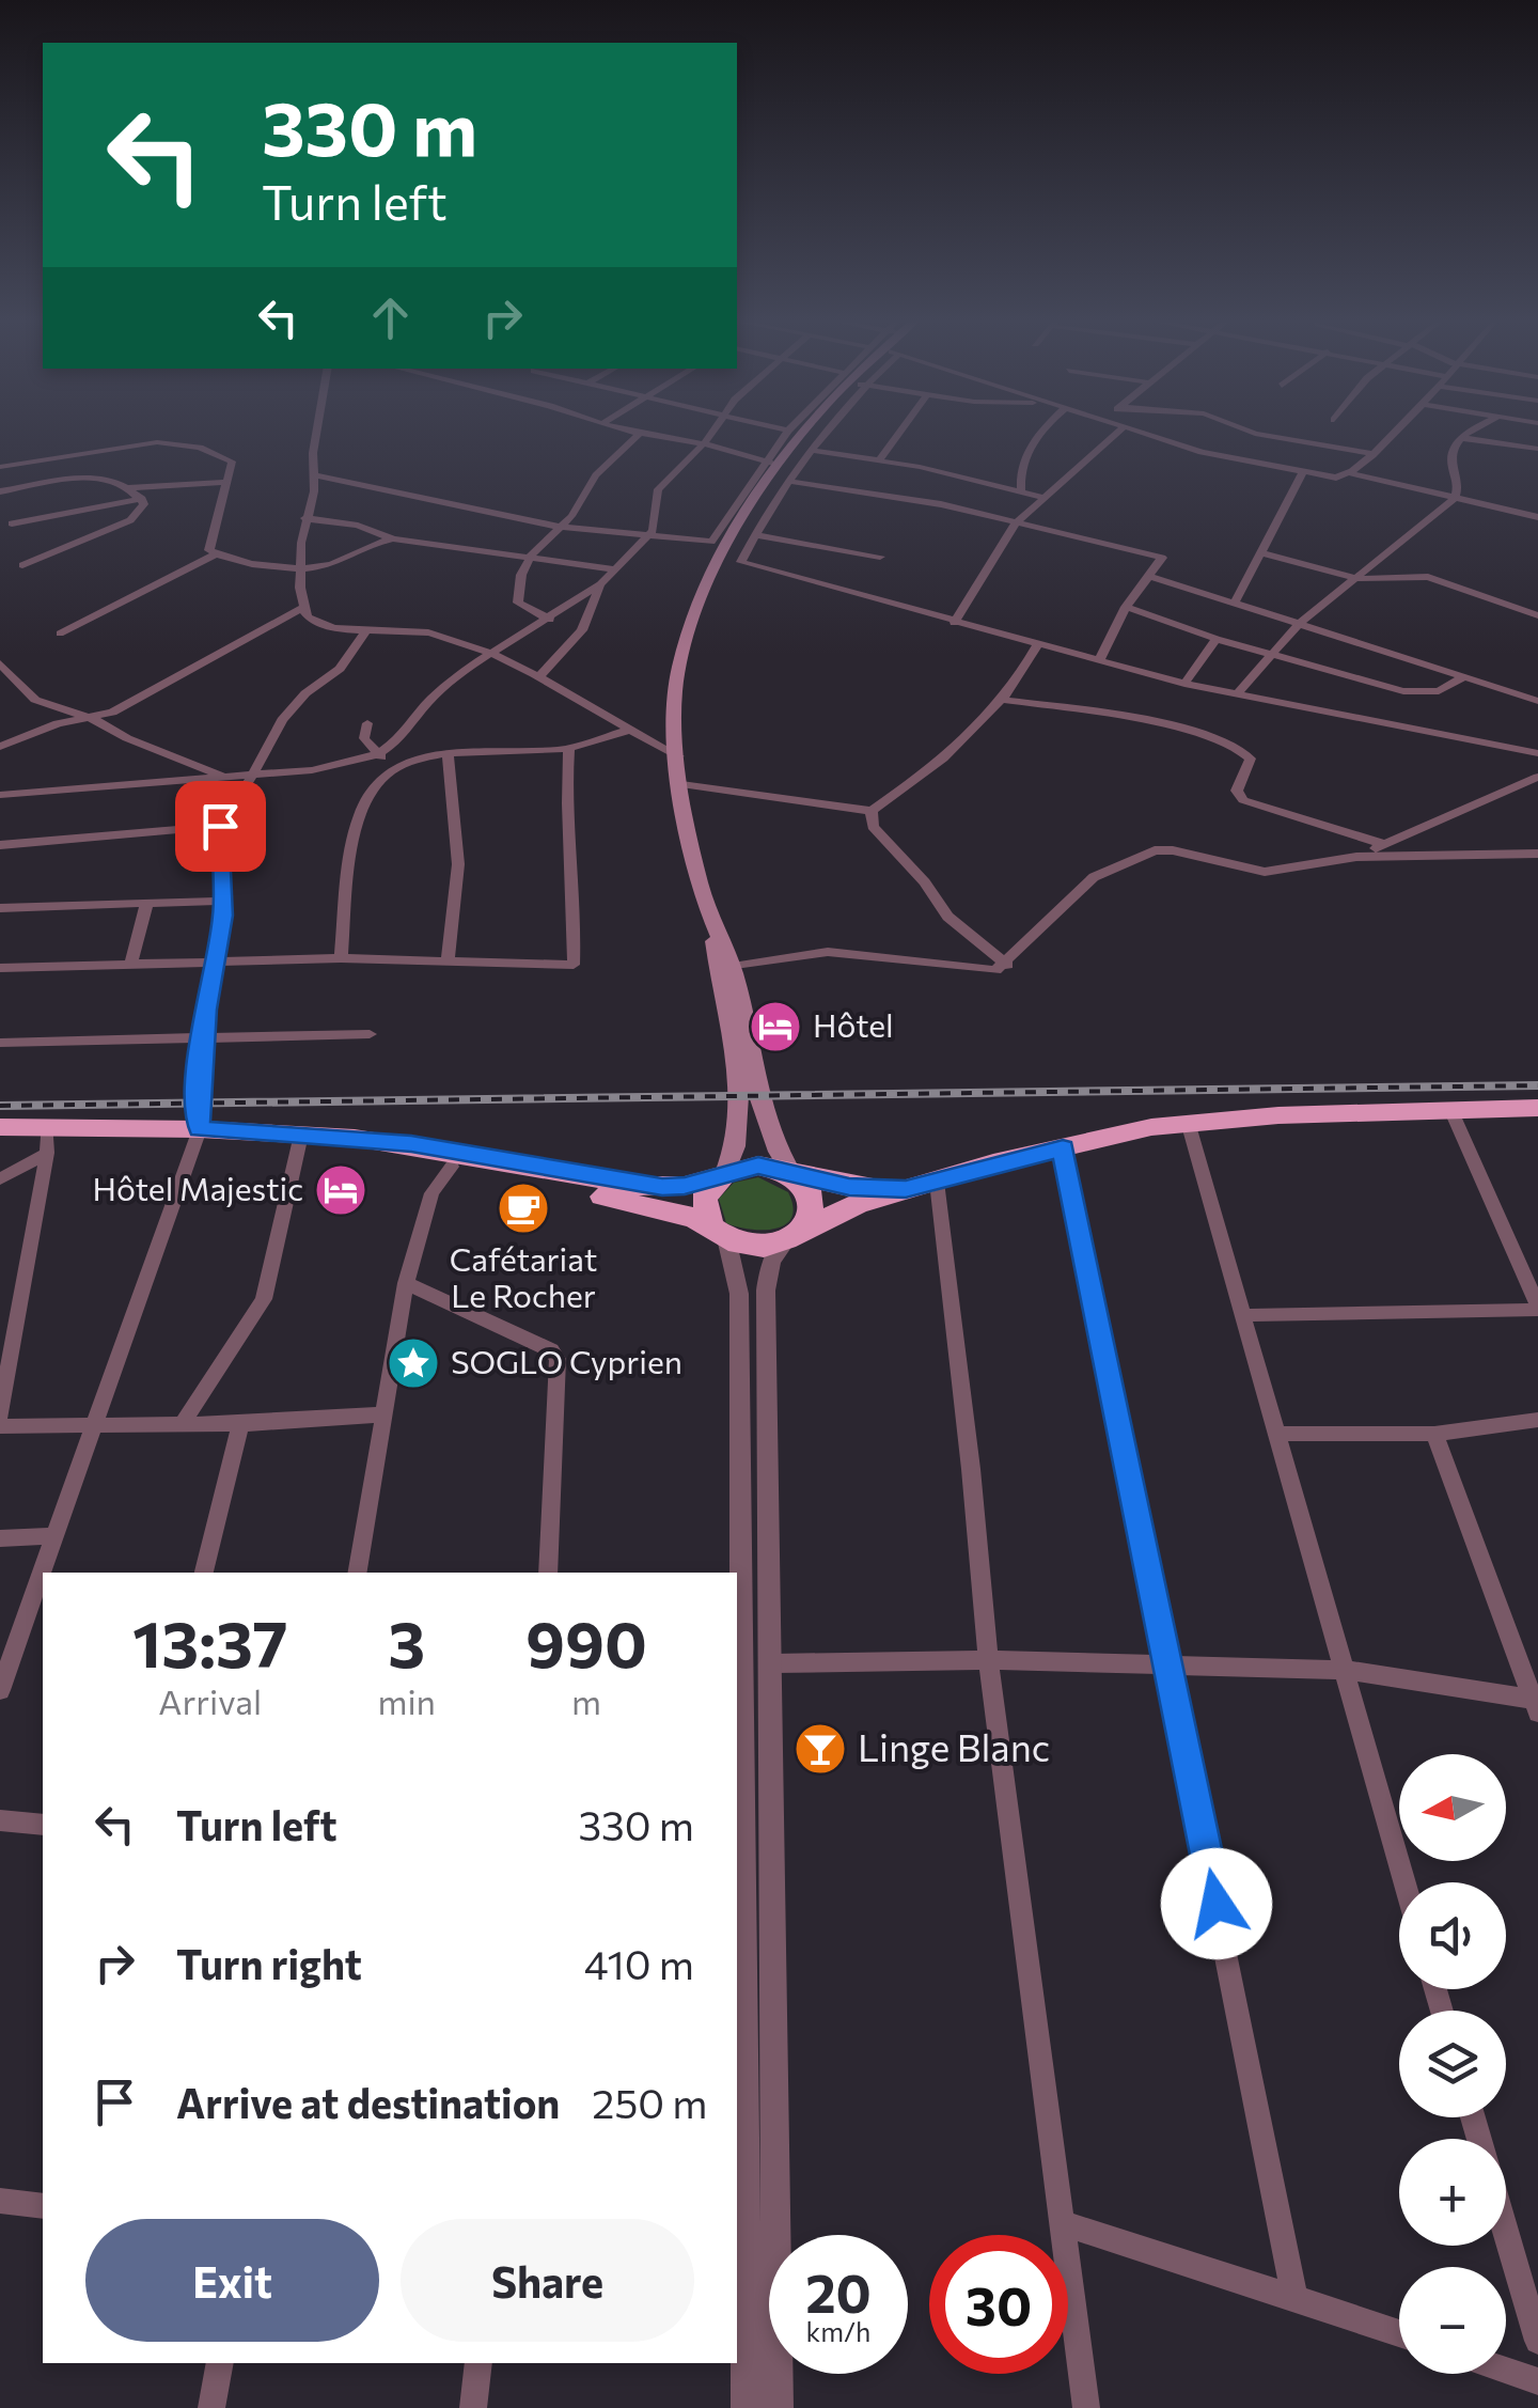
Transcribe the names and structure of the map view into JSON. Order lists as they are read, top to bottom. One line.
{"places":{"hotel":["Hôtel","Hôtel Majestic"],"cafe":["Cafétariat Le Rocher"],"place":["SOGLO Cyprien"],"bar":["Linge Blanc"]},"north":"left","page":{"turn":["330 m","Turn left"],"eta":["13:37","Arrival","3","min","990","m"],"map_buttons":["+","−"],"list":[{"name":"Turn left","value":"330 m"},{"name":"Turn right","value":"410 m"},{"name":"Arrive at destination","value":"250 m"}],"buttons":["Exit","Share"],"speed":"20 km/h","limit":"30"}}
